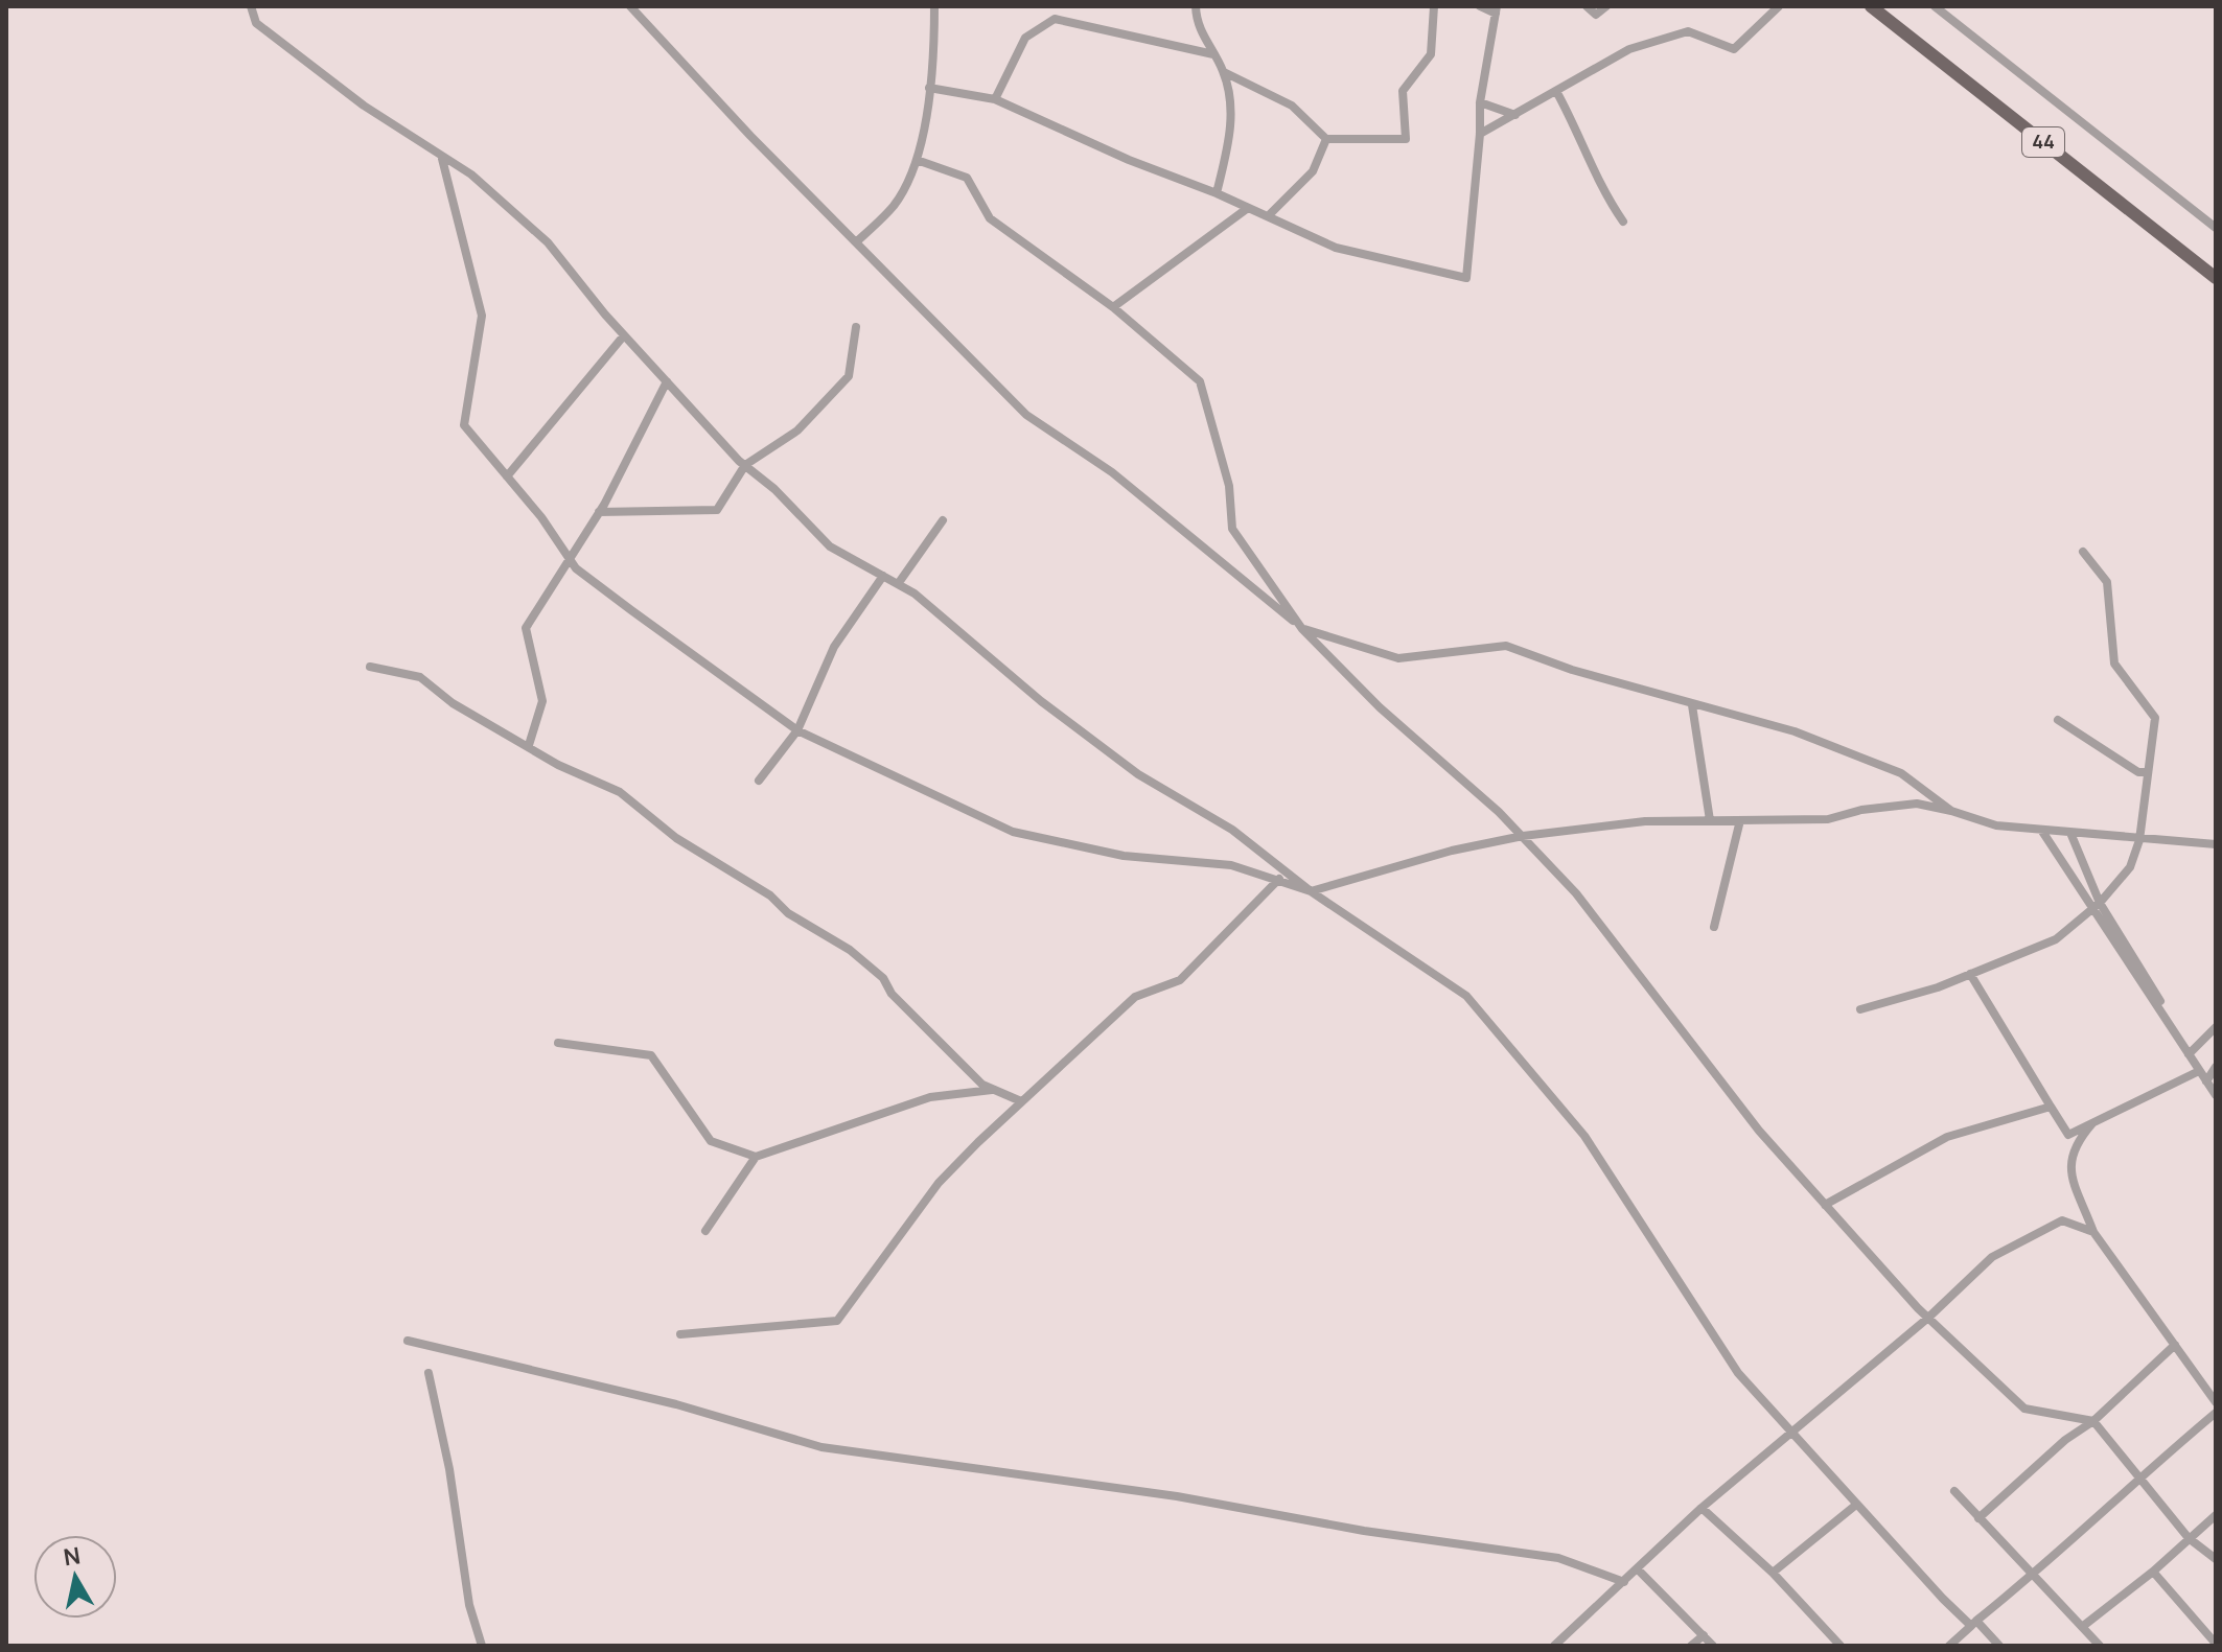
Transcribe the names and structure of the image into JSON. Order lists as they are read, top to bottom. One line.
{"streets":{"main road":["44"]},"north":"top"}
